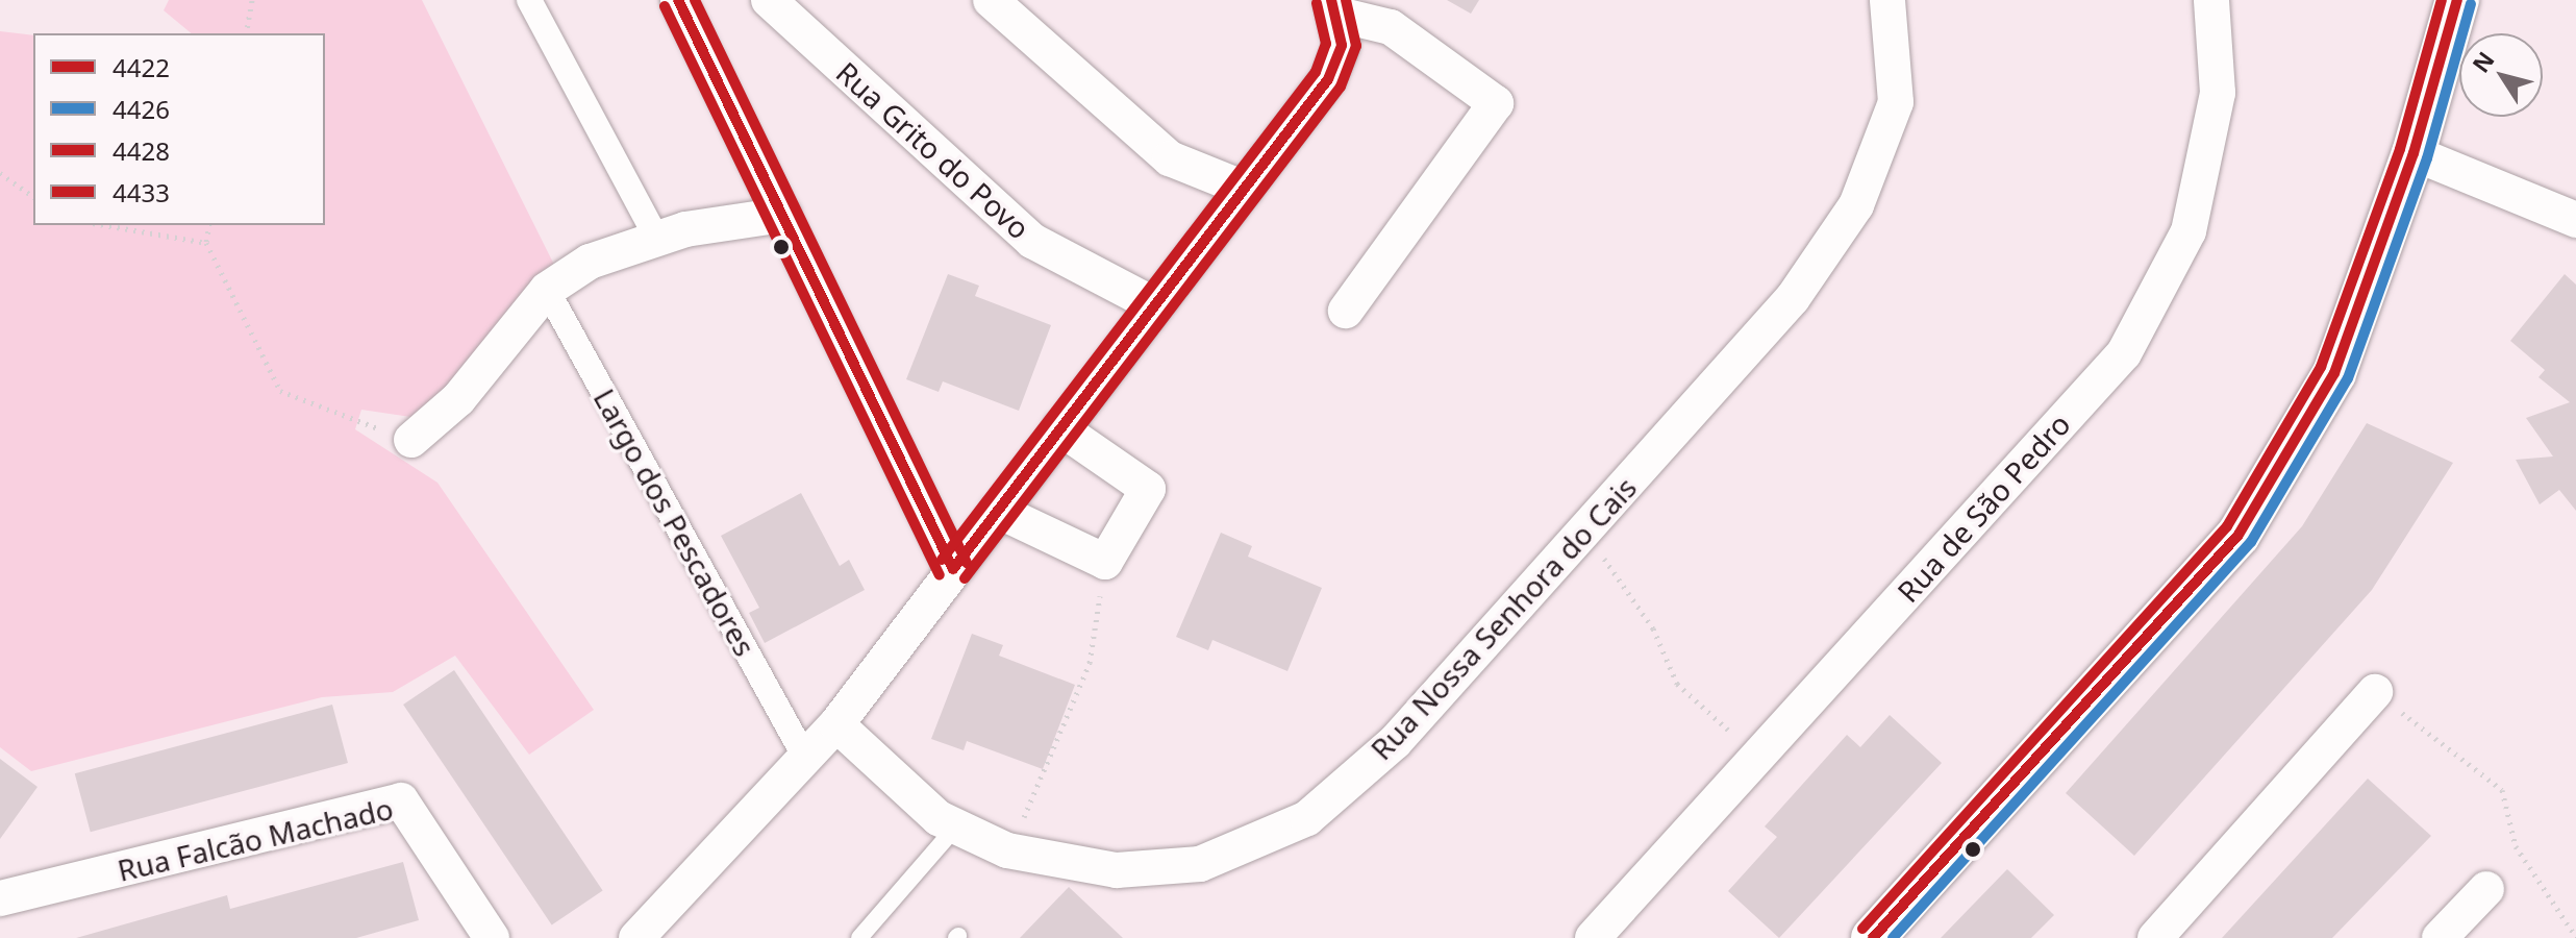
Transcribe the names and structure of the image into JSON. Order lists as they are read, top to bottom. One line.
{"streets":{"street":["Rua Grito do Povo","Rua de São Pedro","Largo dos Pescadores","Rua Nossa Senhora do Cais","Rua Falcão Machado"]},"lines":["transit line 4422","transit line 4428","transit line 4433","transit line 4426"],"legend":["4422","4426","4428","4433"],"north":"top left"}
